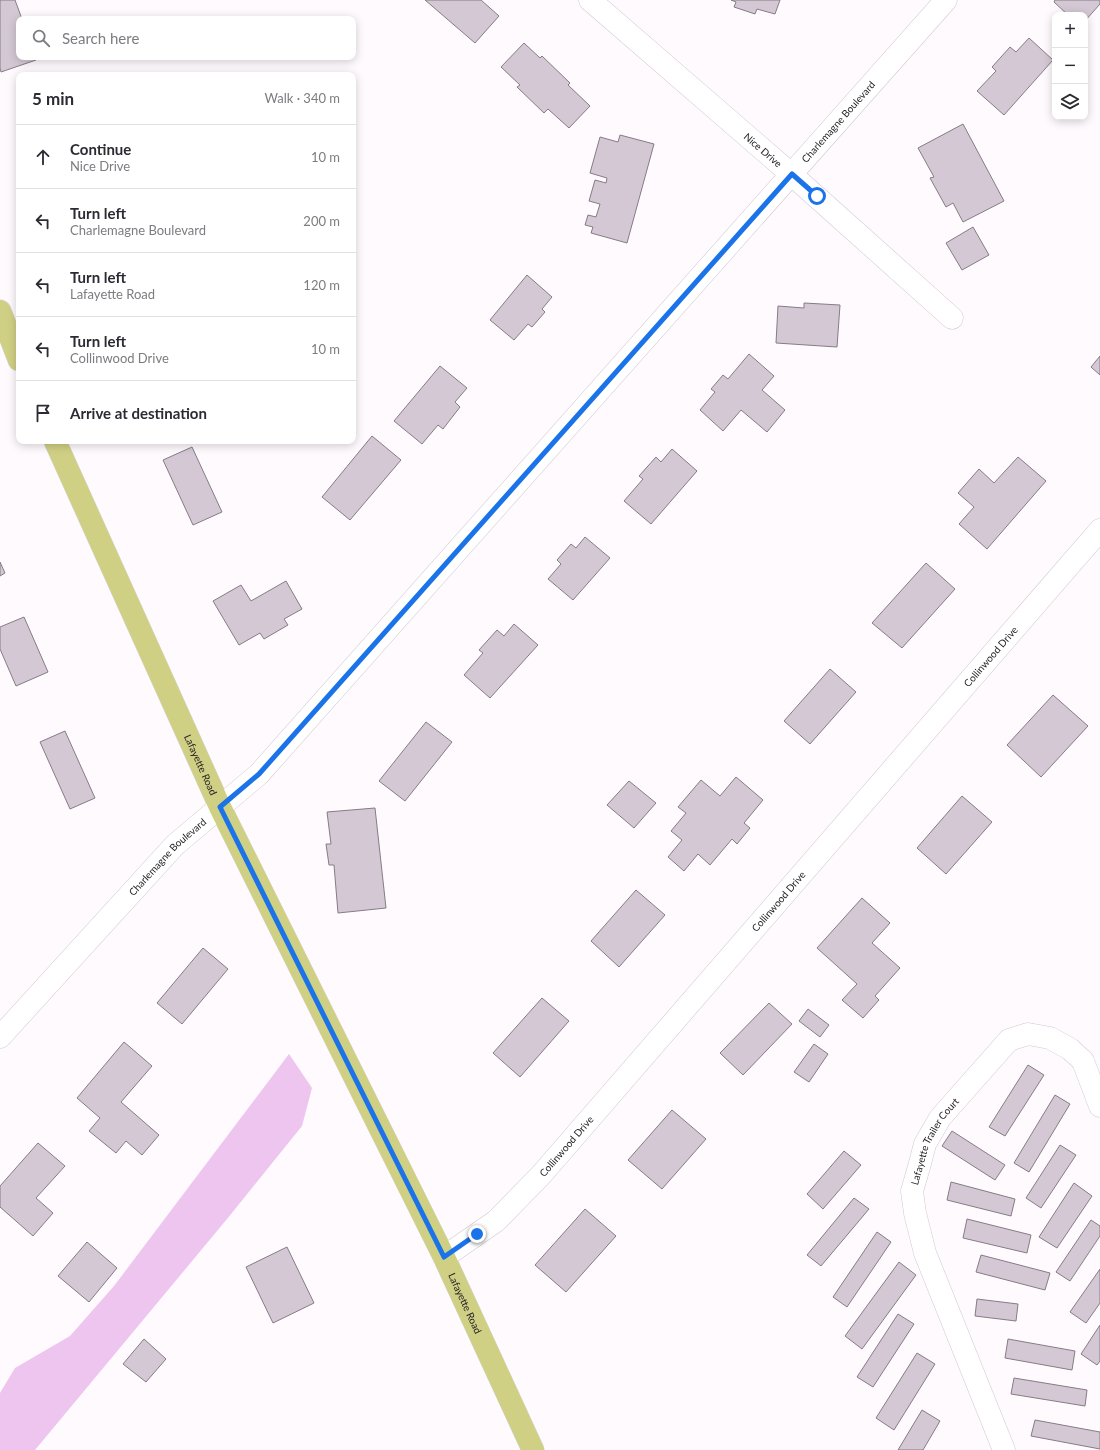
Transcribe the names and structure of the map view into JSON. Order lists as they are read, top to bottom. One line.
{"streets":{"main road":["Lafayette Road"],"street":["Charlemagne Boulevard","Nice Drive","Collinwood Drive","Lafayette Trailer Court"]},"crossings":[["Charlemagne Boulevard","Nice Drive"],["Charlemagne Boulevard","Lafayette Road"],["Collinwood Drive","Lafayette Road"]],"page":{"map_buttons":["+","−"],"search":"Search here","heading":["5 min","Walk · 340 m"],"list":[["Continue","Nice Drive","10 m"],["Turn left","Charlemagne Boulevard","200 m"],["Turn left","Lafayette Road","120 m"],["Turn left","Collinwood Drive","10 m"],"Arrive at destination"]}}
